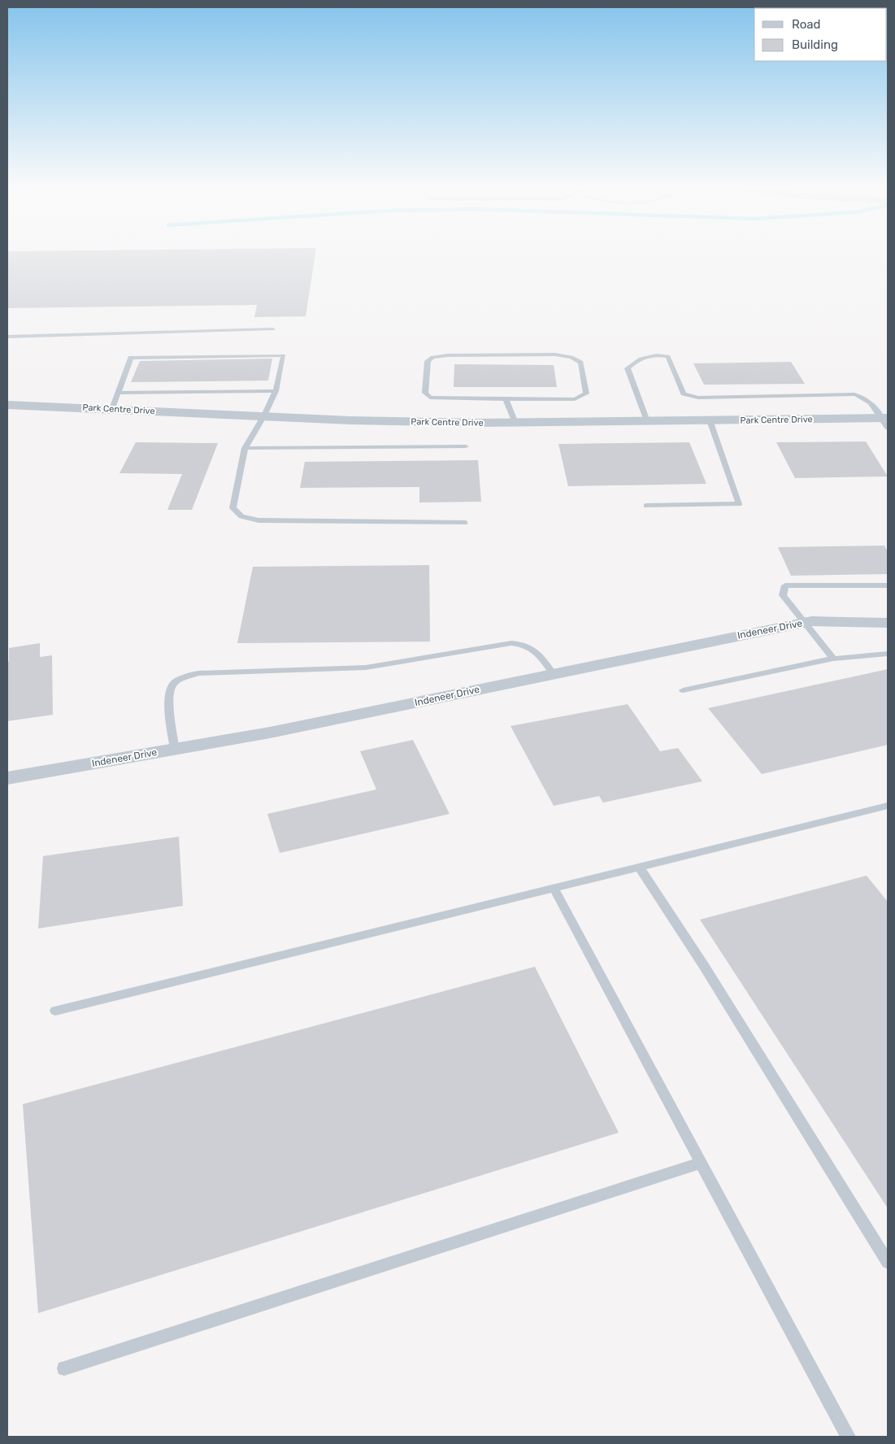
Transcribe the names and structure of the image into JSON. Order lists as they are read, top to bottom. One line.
{"streets":{"street":["Park Centre Drive","Indeneer Drive"]},"legend":["Road","Building"]}
